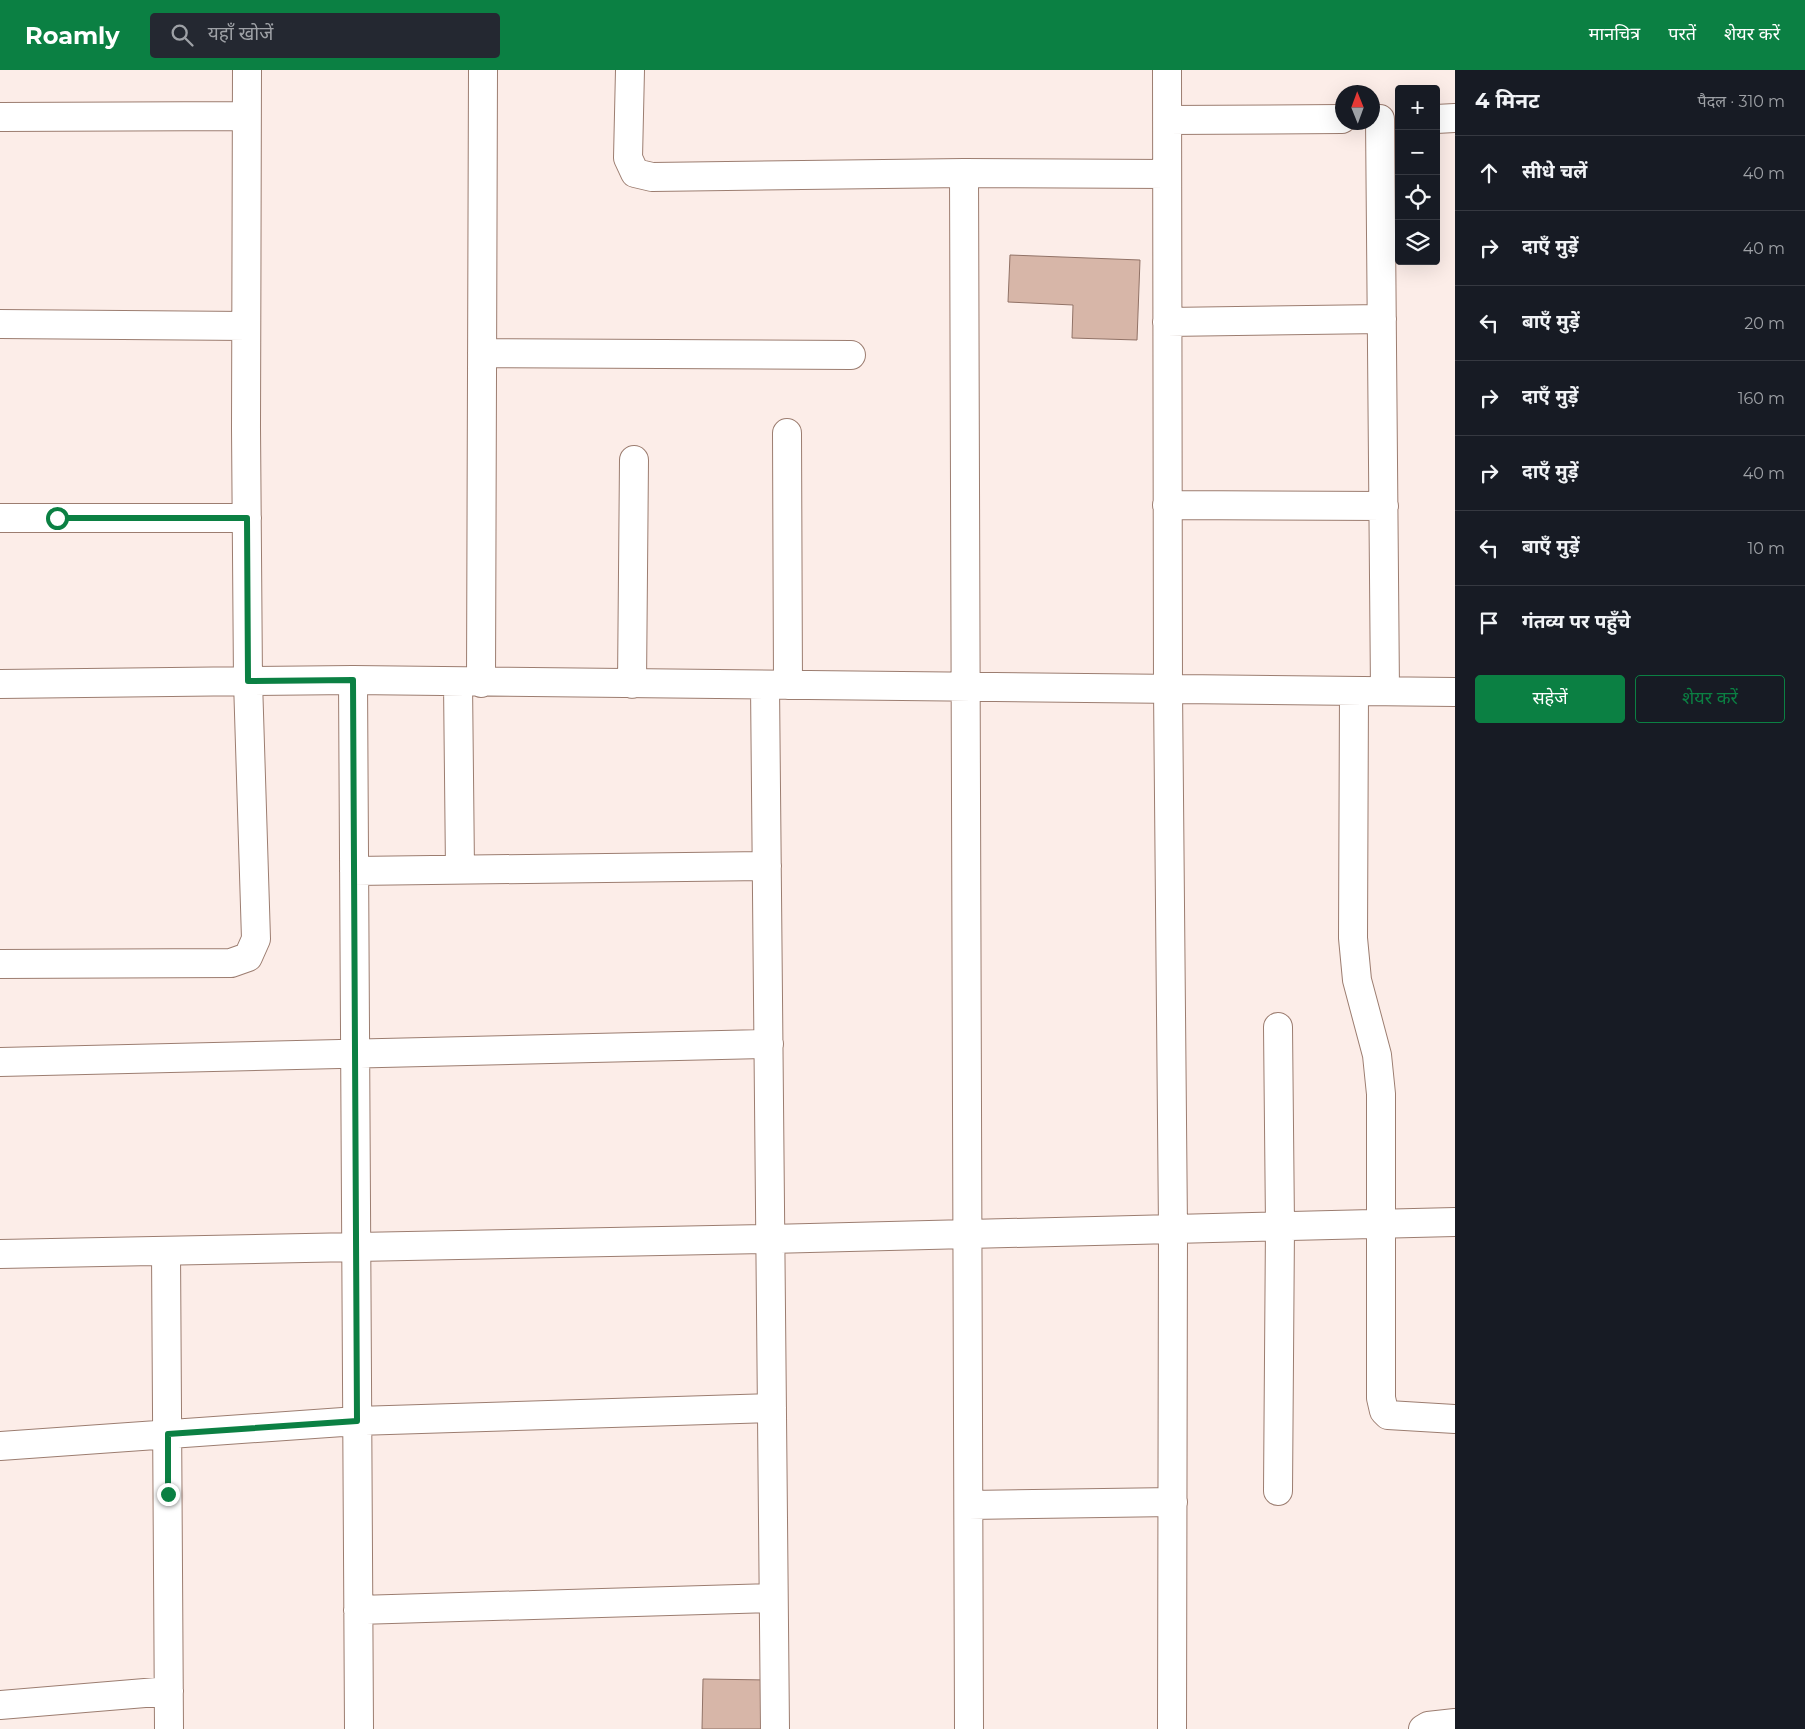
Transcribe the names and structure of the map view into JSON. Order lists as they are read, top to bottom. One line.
{"north":"top","page":{"header":"Roamly","search":"यहाँ खोजें","nav":["मानचित्र","परतें","शेयर करें"],"heading":["4 मिनट","पैदल · 310 m"],"map_buttons":["+","−"],"list":[["सीधे चलें","40 m"],["दाएँ मुड़ें","40 m"],["बाएँ मुड़ें","20 m"],["दाएँ मुड़ें","160 m"],["दाएँ मुड़ें","40 m"],["बाएँ मुड़ें","10 m"],"गंतव्य पर पहुँचे"],"buttons":["सहेजें","शेयर करें"]}}
